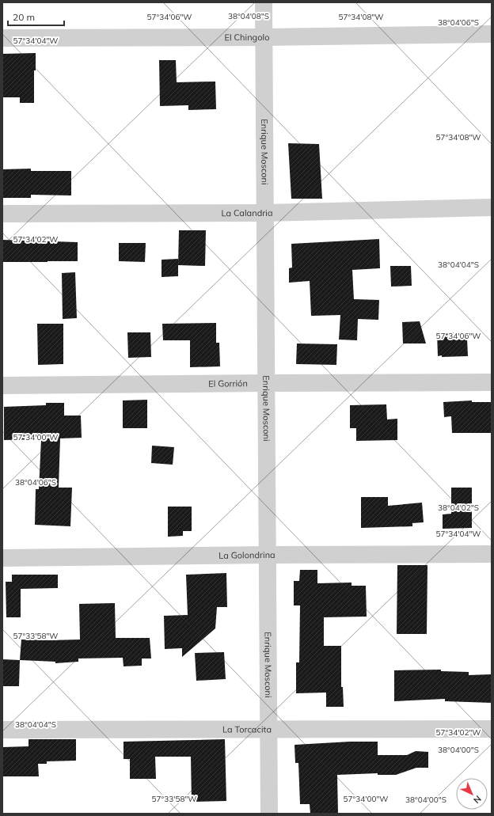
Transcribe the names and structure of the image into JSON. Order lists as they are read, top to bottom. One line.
{"streets":{"street":["El Chingolo","Enrique Mosconi","La Calandria","El Gorrión","La Golondrina","La Torcacita"]},"crossings":[["El Chingolo","Enrique Mosconi"],["Enrique Mosconi","La Calandria"],["Enrique Mosconi","El Gorrión"],["Enrique Mosconi","La Golondrina"],["Enrique Mosconi","La Torcacita"]],"scale_bar":"20 m","north":"bottom right","coordinates":["38°04'08\"S","57°34'06\"W","57°34'08\"W","38°04'06\"S","57°34'04\"W","57°34'02\"W","38°04'04\"S","57°34'00\"W","38°04'02\"S","57°33'58\"W","38°04'00\"S"]}
